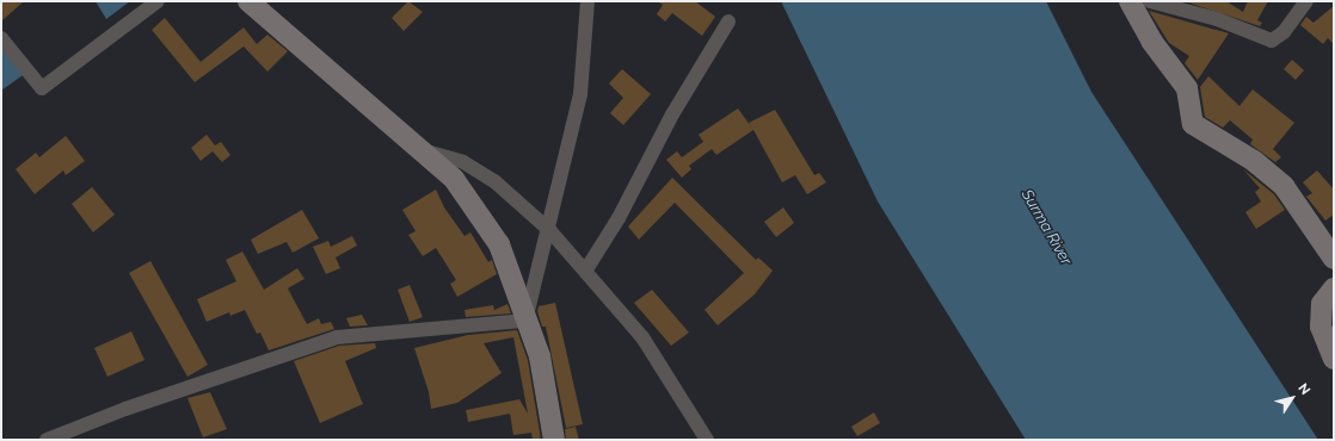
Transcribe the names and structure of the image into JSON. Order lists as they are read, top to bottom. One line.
{"water":["Surma River"],"north":"top right"}
